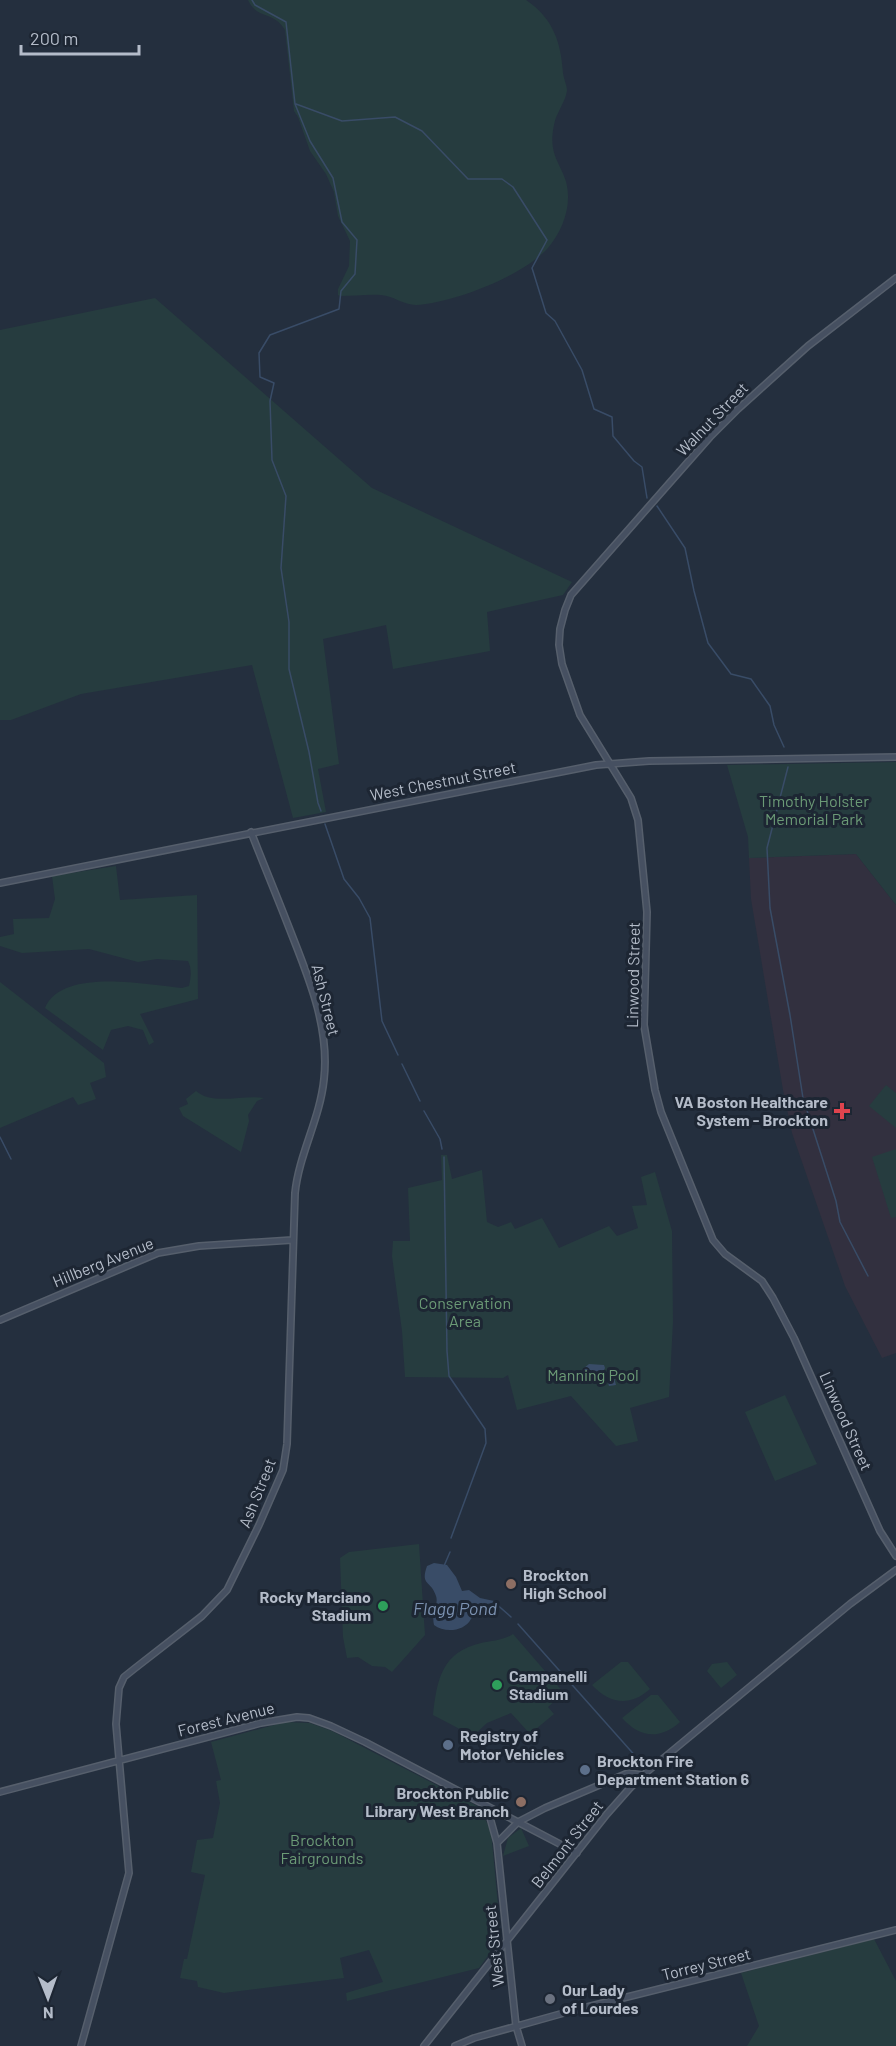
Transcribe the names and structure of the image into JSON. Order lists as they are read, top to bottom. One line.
{"streets":{"street":["Walnut Street","West Chestnut Street","Linwood Street","Ash Street","Hillberg Avenue","Forest Avenue","Belmont Street","West Street","Torrey Street"]},"crossings":[["Walnut Street","Linwood Street"],["West Chestnut Street","Linwood Street"],["West Chestnut Street","Ash Street"],["Ash Street","Hillberg Avenue"],["Ash Street","Forest Avenue"],["Forest Avenue","Belmont Street"],["Forest Avenue","West Street"],["Belmont Street","West Street"],["West Street","Torrey Street"]],"water":["Flagg Pond"],"parks":["Timothy Holster Memorial Park","Conservation Area","Manning Pool","Brockton Fairgrounds"],"places":{"health":["VA Boston Healthcare System - Brockton"],"other":["Brockton High School","Rocky Marciano Stadium","Campanelli Stadium","Registry of Motor Vehicles","Brockton Fire Department Station 6","Brockton Public Library West Branch","Our Lady of Lourdes"]},"scale_bar":"200 m","north":"bottom"}
